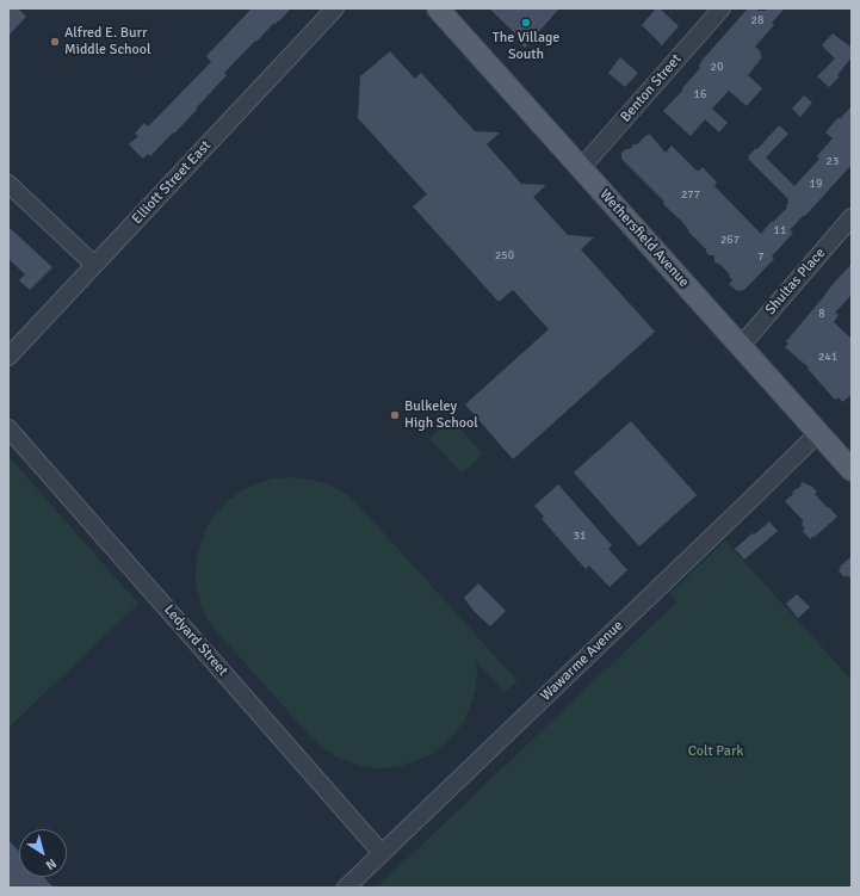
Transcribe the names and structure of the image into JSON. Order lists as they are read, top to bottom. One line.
{"streets":{"main road":["Wethersfield Avenue"],"street":["Benton Street","Elliott Street East","Shultas Place","Ledyard Street","Wawarme Avenue"]},"crossings":[["Benton Street","Wethersfield Avenue"],["Wethersfield Avenue","Shultas Place"],["Wethersfield Avenue","Wawarme Avenue"],["Ledyard Street","Wawarme Avenue"]],"parks":["Colt Park"],"places":["The Village South","Alfred E. Burr Middle School","Bulkeley High School"],"house_numbers":["28","20","16","23","19","277","11","267","250","7","8","241","31"],"north":"bottom right"}
